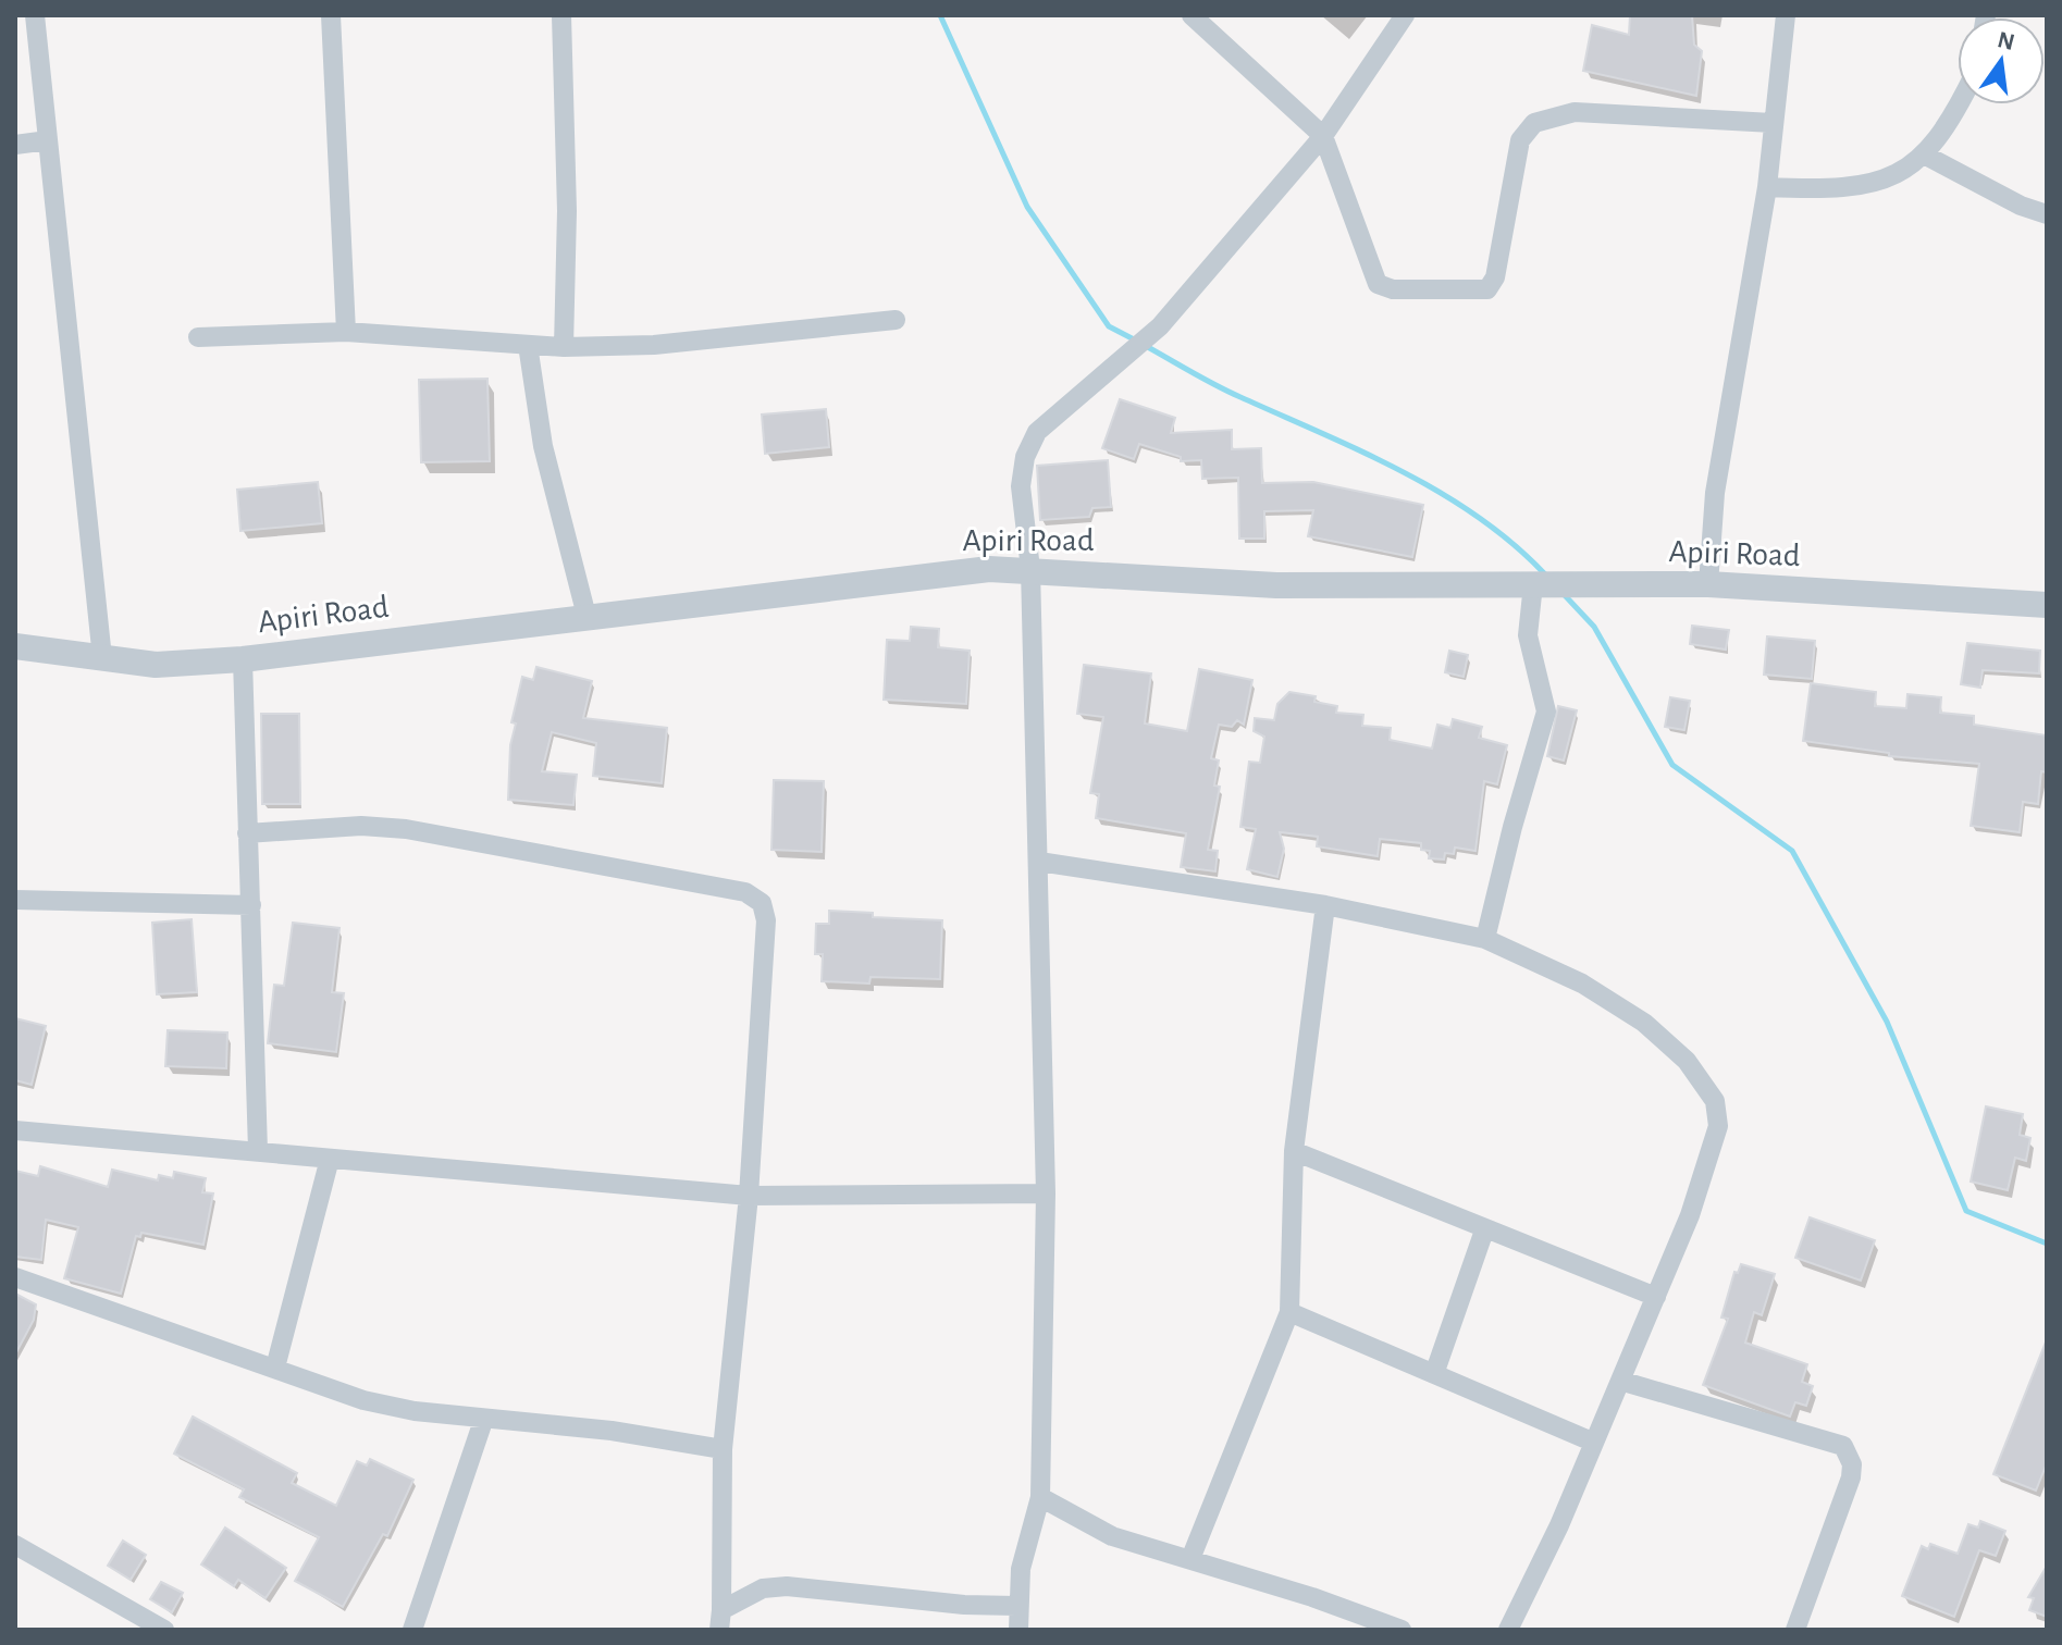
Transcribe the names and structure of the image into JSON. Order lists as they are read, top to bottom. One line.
{"streets":{"street":["Apiri Road"]},"north":"top"}
